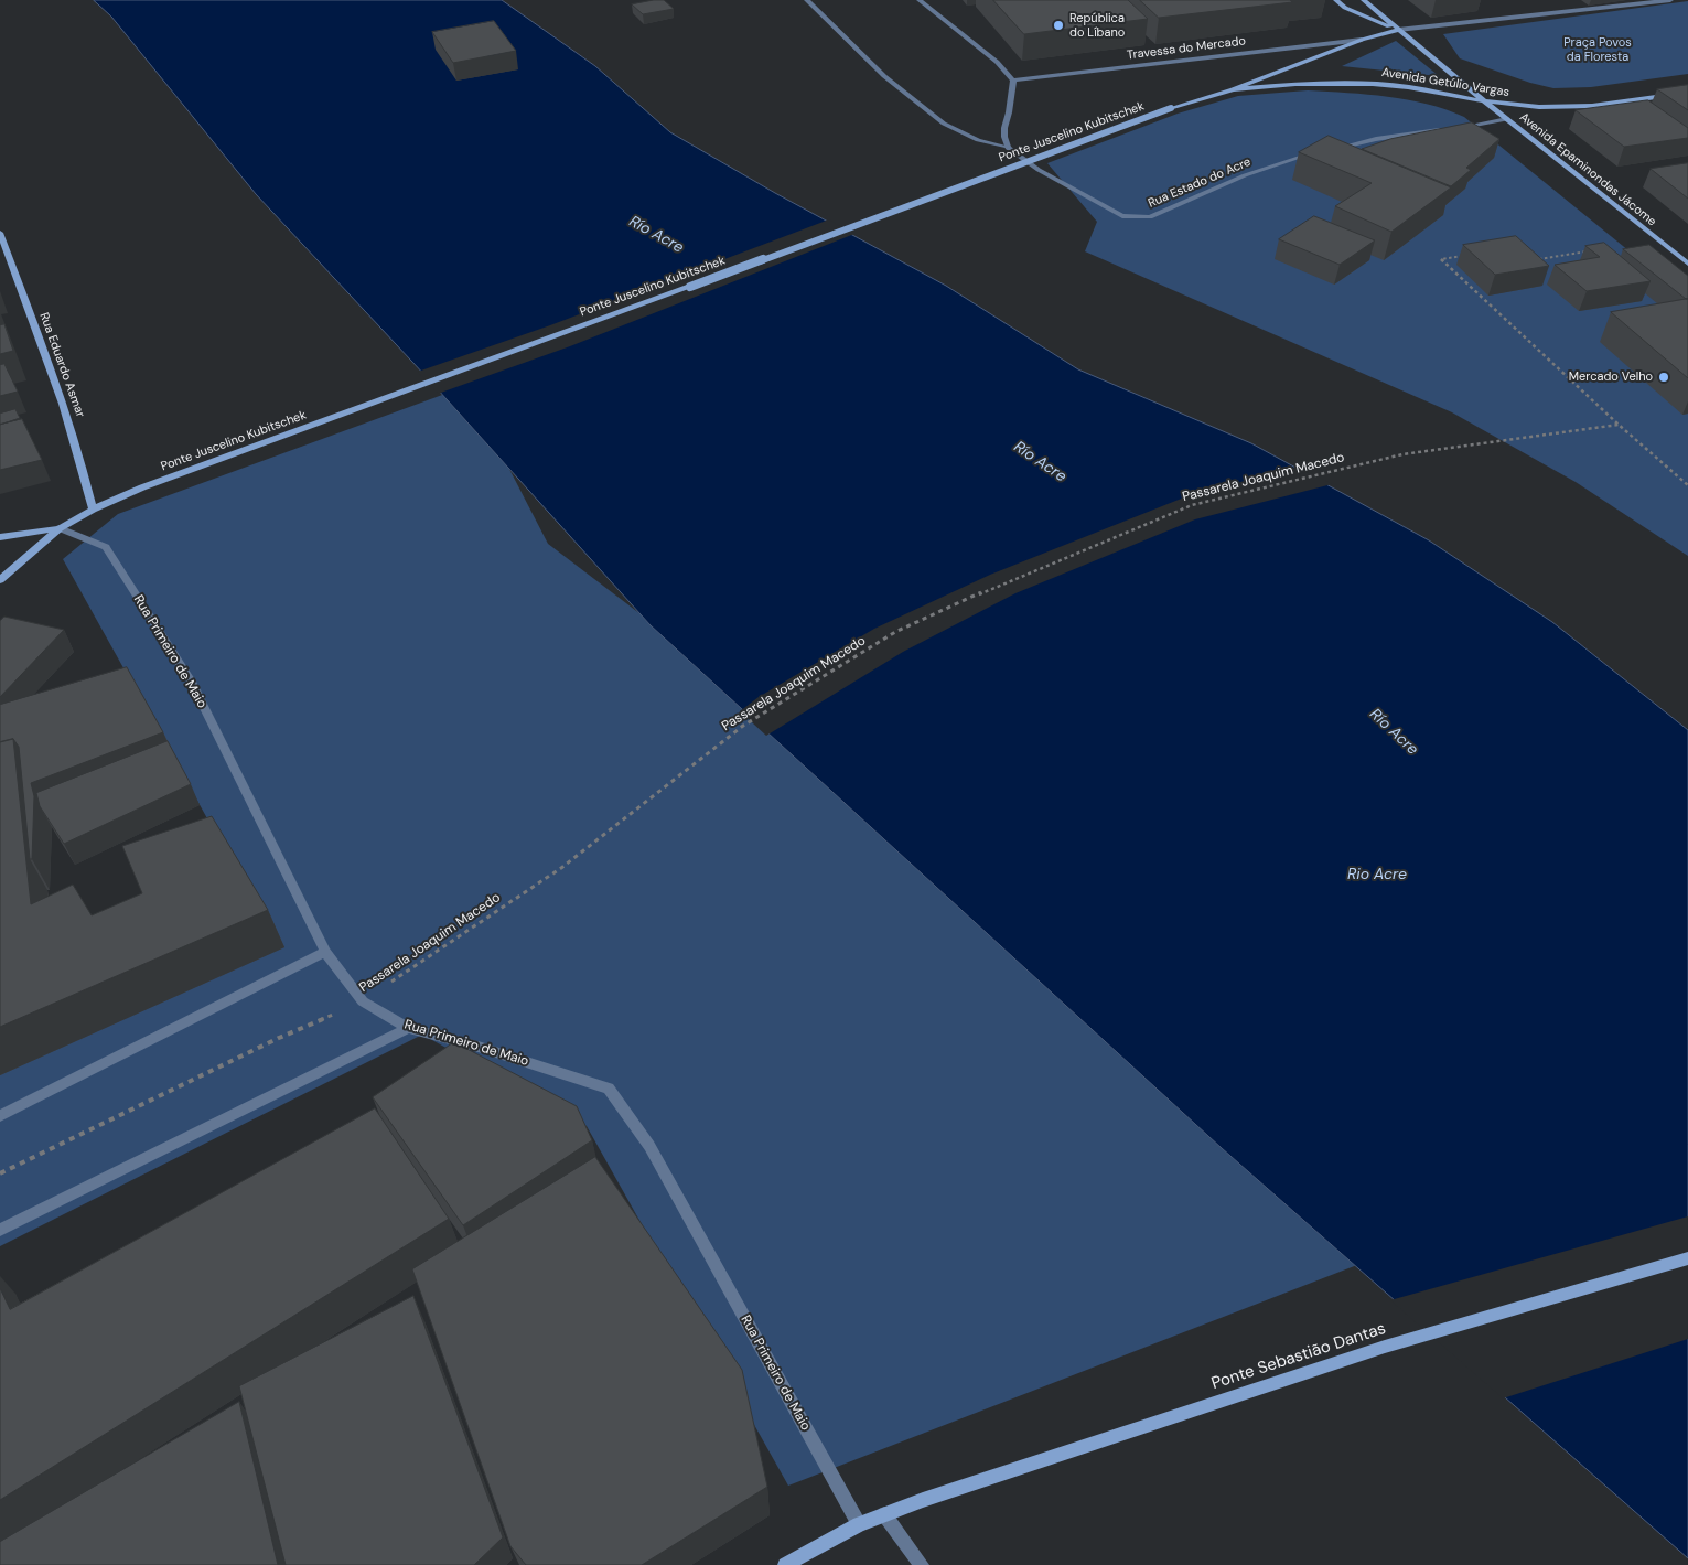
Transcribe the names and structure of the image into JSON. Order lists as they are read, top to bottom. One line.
{"streets":{"main road":["Avenida Getúlio Vargas","Ponte Juscelino Kubitschek","Avenida Epaminondas Jácome","Rua Eduardo Asmar","Ponte Sebastião Dantas"],"street":["Travessa do Mercado","Rua Estado do Acre","Rua Primeiro de Maio"],"path":["Passarela Joaquim Macedo"]},"crossings":[["Travessa do Mercado","Avenida Getúlio Vargas"],["Avenida Getúlio Vargas","Ponte Juscelino Kubitschek"],["Avenida Getúlio Vargas","Avenida Epaminondas Jácome"],["Ponte Juscelino Kubitschek","Rua Eduardo Asmar"],["Ponte Juscelino Kubitschek","Rua Primeiro de Maio"],["Passarela Joaquim Macedo","Rua Primeiro de Maio"],["Rua Primeiro de Maio","Ponte Sebastião Dantas"]],"water":["Río Acre","Rio Acre"],"parks":["Praça Povos da Floresta"],"places":["República do Líbano","Mercado Velho"]}
